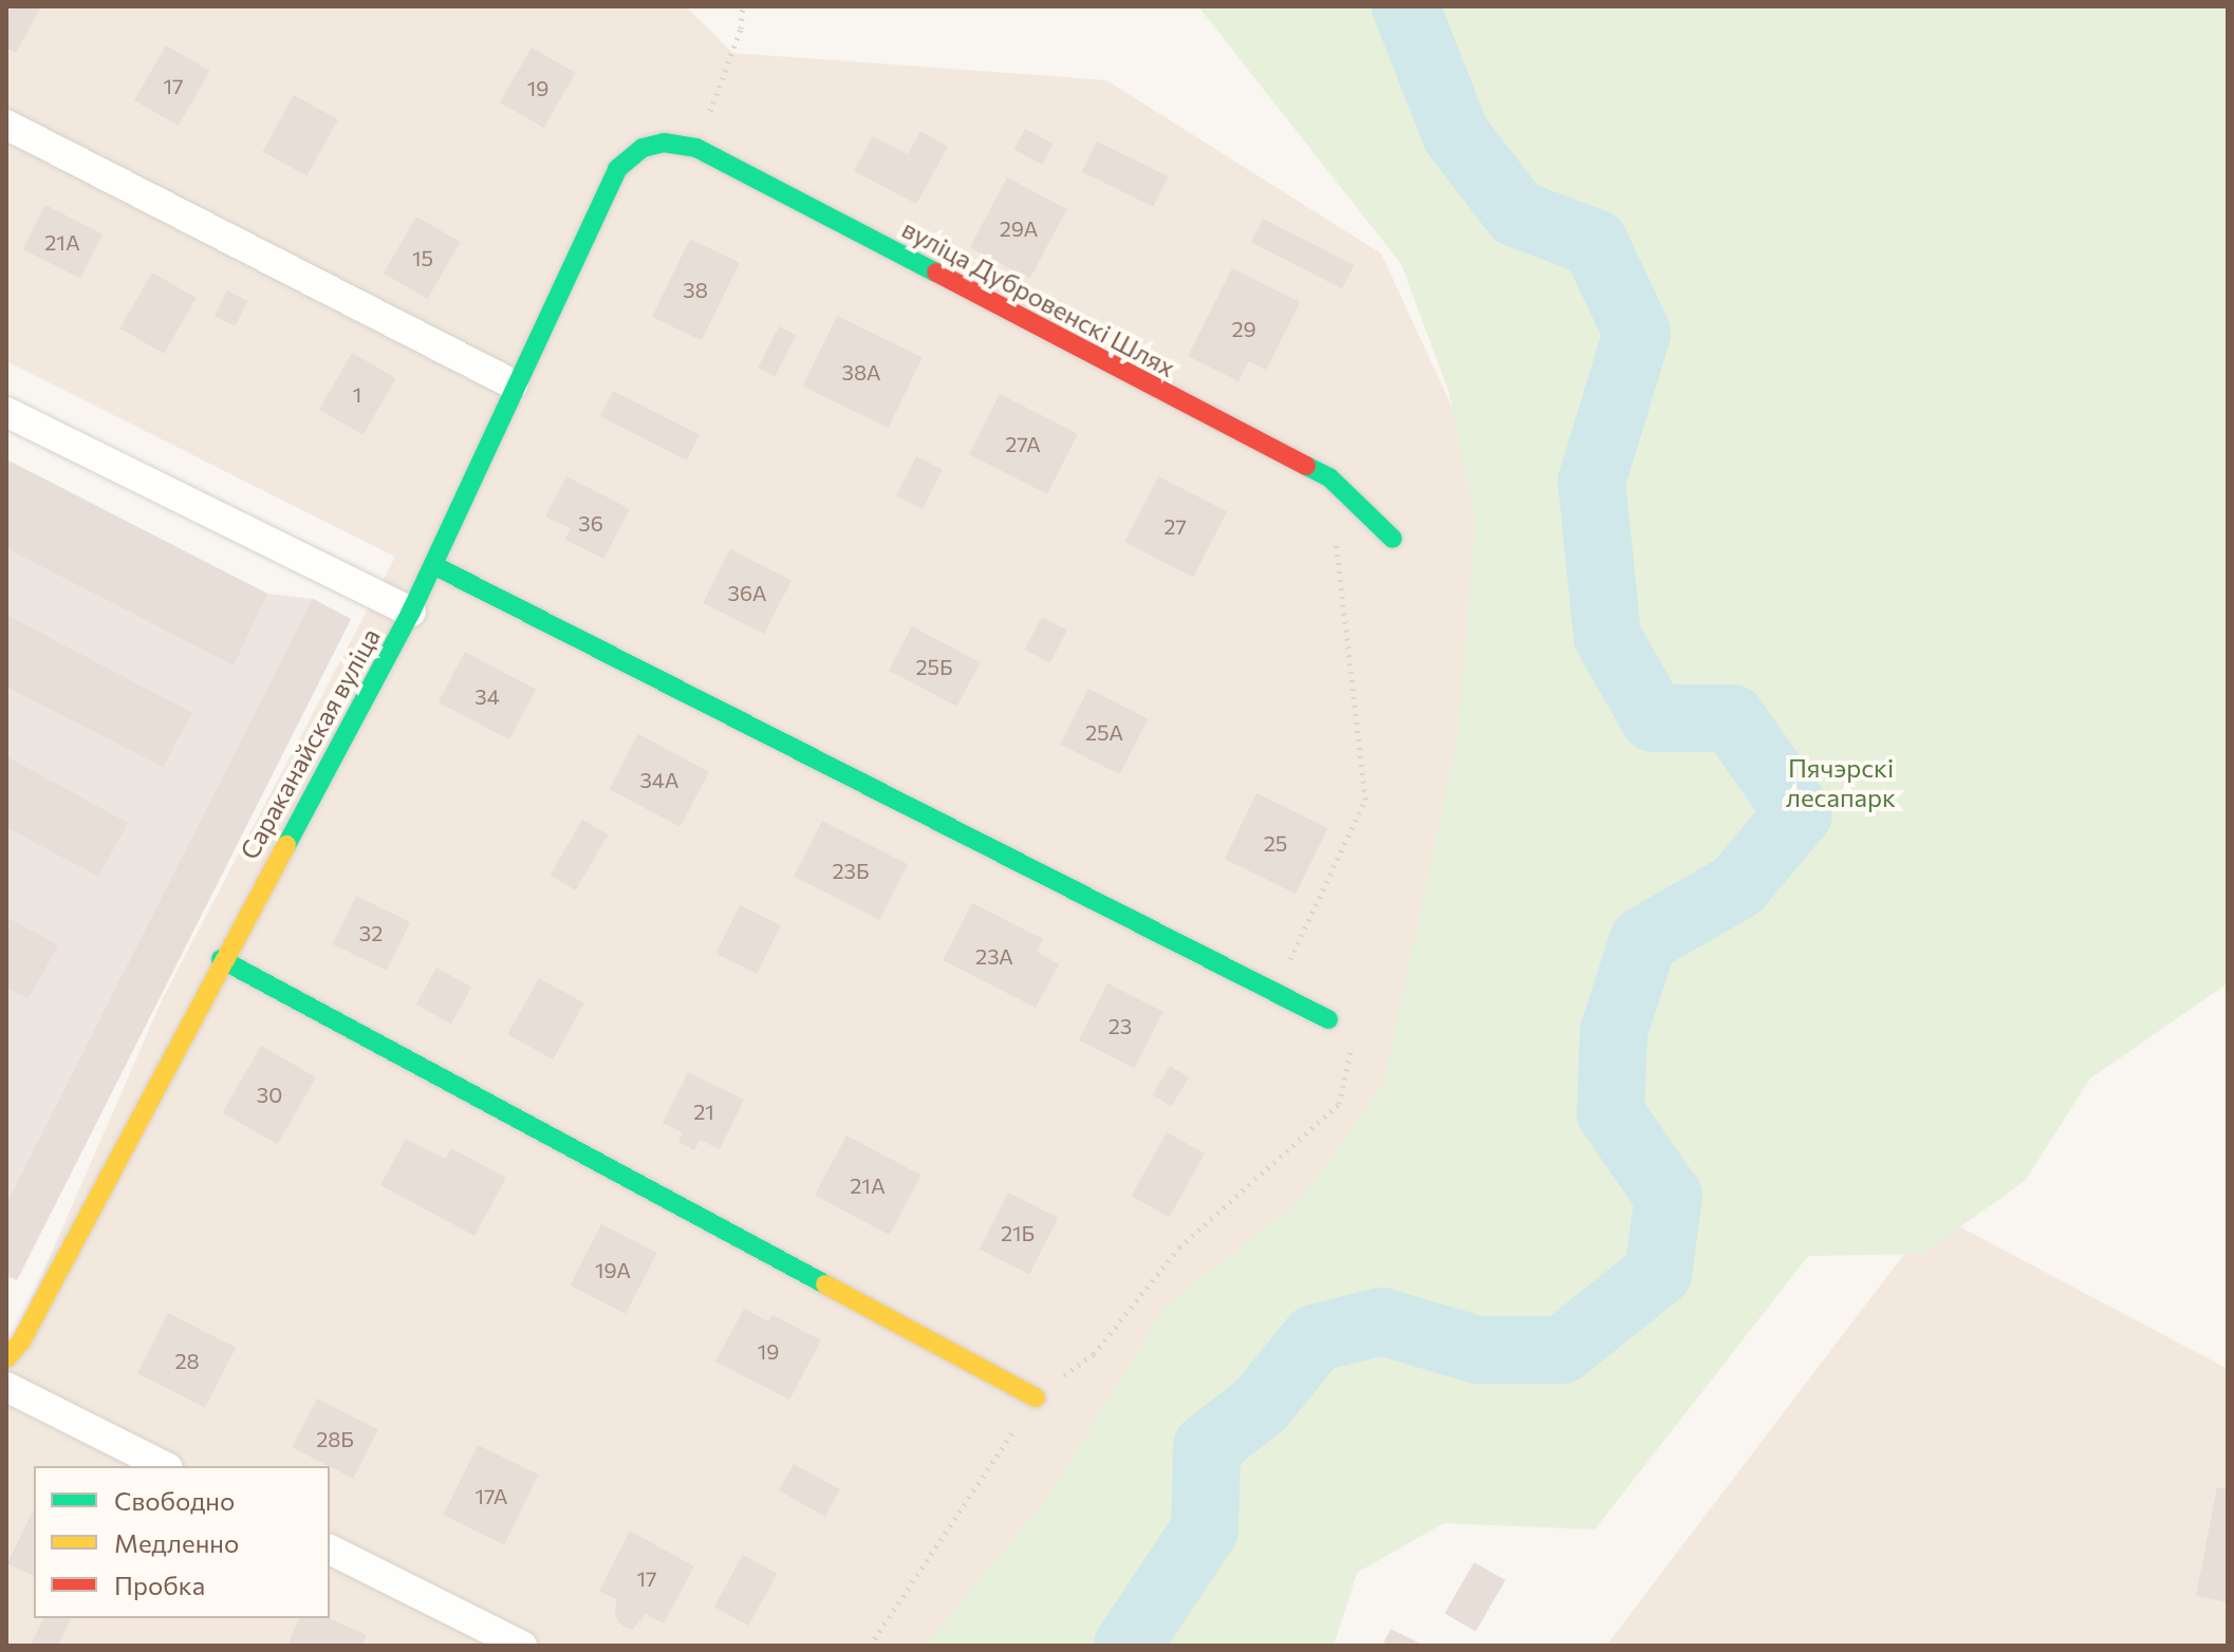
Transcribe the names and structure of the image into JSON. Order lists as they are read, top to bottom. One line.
{"streets":{"street":["вуліца Дубровенскі Шлях","Сараканайская вуліца"]},"crossings":[["вуліца Дубровенскі Шлях","Сараканайская вуліца"]],"parks":["Пячэрскі лесапарк"],"house_numbers":["17","19","29А","21А","15","38","29","38А","1","27А","36","27","36А","25Б","34","25А","34А","25","23Б","32","23А","23","30","21","21А","21Б","19А","19","28","28Б","17А","17"],"legend":["Свободно","Медленно","Пробка"]}
